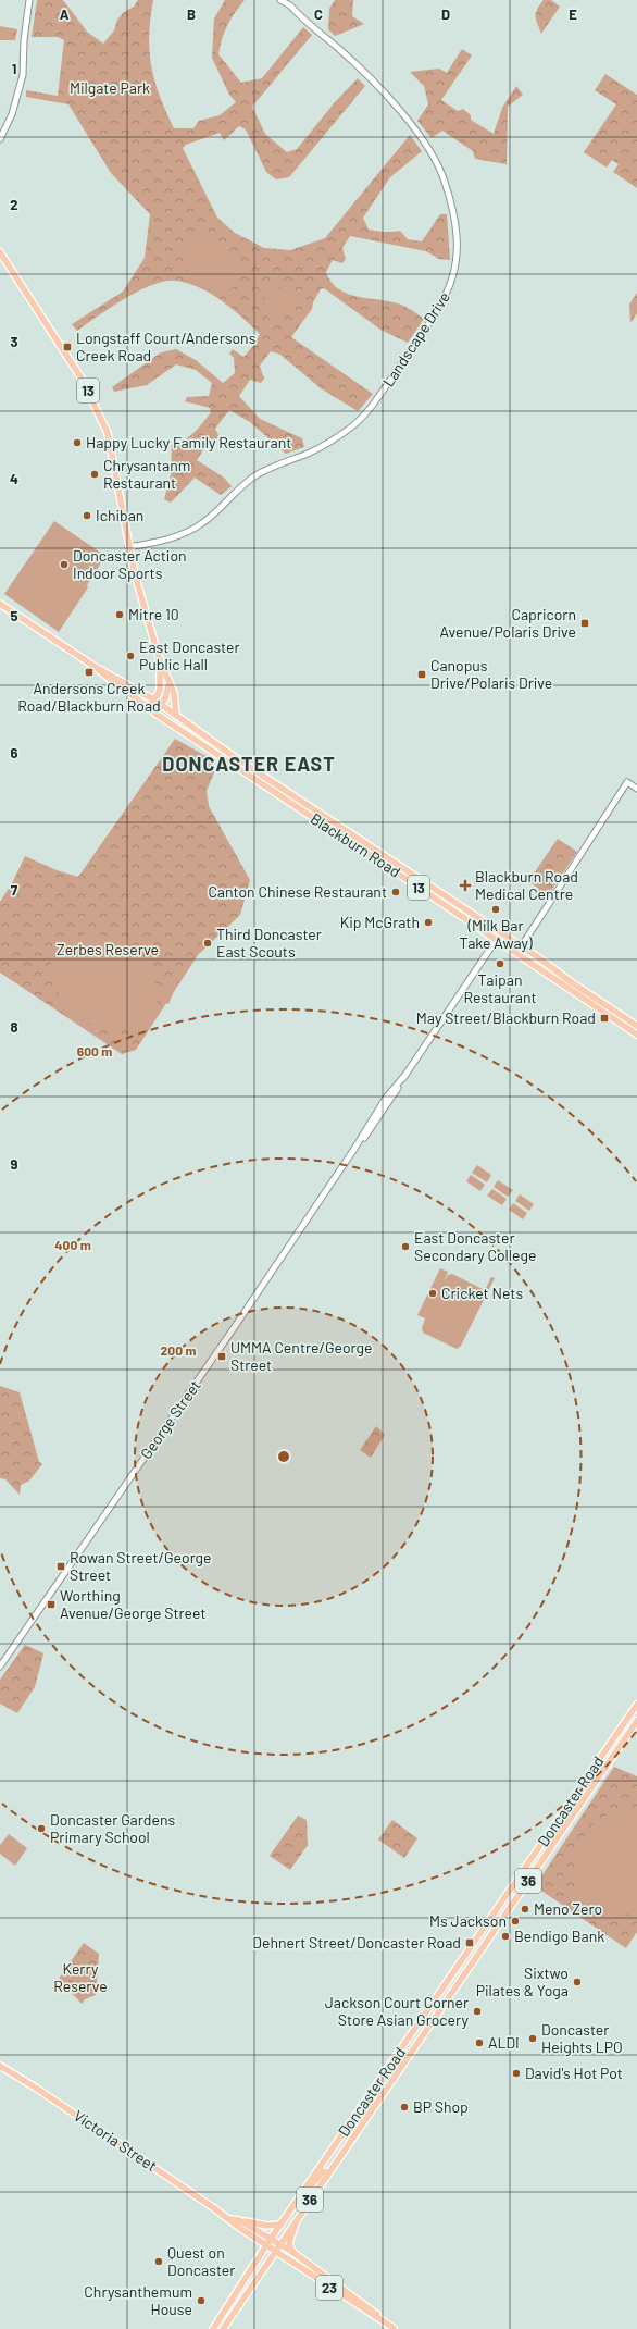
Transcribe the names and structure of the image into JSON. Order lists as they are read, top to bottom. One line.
{"streets":{"main road":["13","Blackburn Road","Doncaster Road","36","Victoria Street","23"],"street":["Landscape Drive","George Street"]},"crossings":[["Landscape Drive","13"],["13","Blackburn Road"],["Blackburn Road","George Street"],["Doncaster Road","Victoria Street"],["Doncaster Road","23"],["Victoria Street","23"]],"districts":["DONCASTER EAST"],"parks":["Milgate Park","Zerbes Reserve","Kerry Reserve"],"places":{"transit":["Longstaff Court/Andersons Creek Road","Capricorn Avenue/Polaris Drive","Andersons Creek Road/Blackburn Road","Canopus Drive/Polaris Drive","May Street/Blackburn Road","UMMA Centre/George Street","Rowan Street/George Street","Worthing Avenue/George Street","Dehnert Street/Doncaster Road"],"other":["Happy Lucky Family Restaurant","Chrysantanm Restaurant","Ichiban","Doncaster Action Indoor Sports","Mitre 10","East Doncaster Public Hall","Canton Chinese Restaurant","(Milk Bar Take Away)","Kip McGrath","Third Doncaster East Scouts","Taipan Restaurant","East Doncaster Secondary College","Cricket Nets","Doncaster Gardens Primary School","Meno Zero","Ms Jackson","Bendigo Bank","Sixtwo Pilates & Yoga","Jackson Court Corner Store Asian Grocery","Doncaster Heights LPO","ALDI","David's Hot Pot","BP Shop","Quest on Doncaster","Chrysanthemum House"],"health":["Blackburn Road Medical Centre"]},"grid":{"columns":["A","B","C","D","E"],"rows":["1","2","3","4","5","6","7","8","9"]},"rings":["600 m","400 m","200 m"]}
